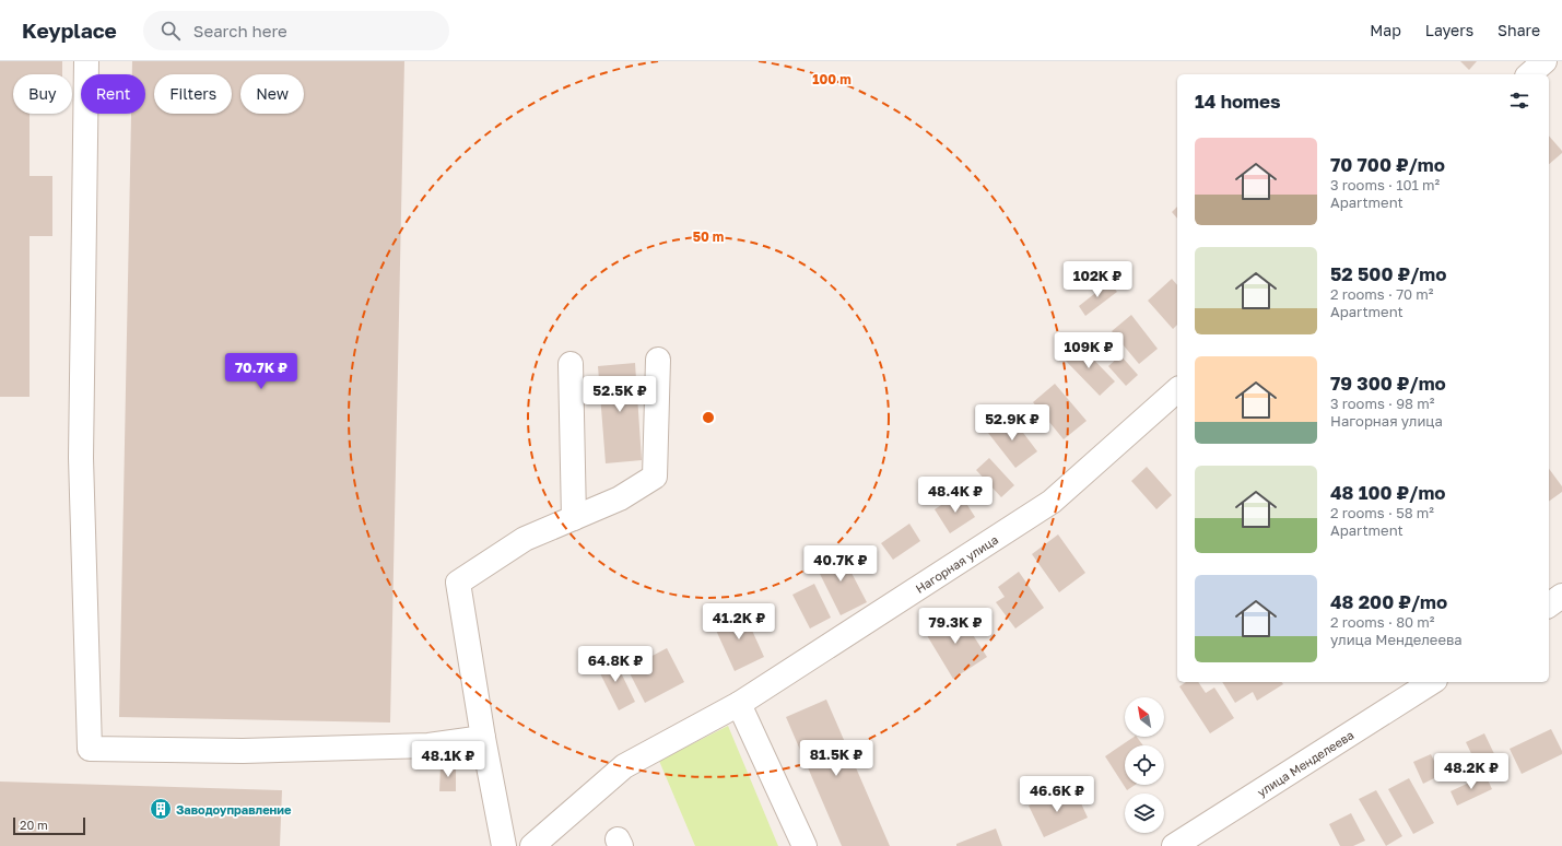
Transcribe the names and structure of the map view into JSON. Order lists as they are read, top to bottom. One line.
{"streets":{"street":["Нагорная улица","улица Менделеева"]},"places":{"building":["Заводоуправление"]},"scale_bar":"20 m","north":"top left","page":{"header":"Keyplace","search":"Search here","nav":["Map","Layers","Share"],"chip":["Buy","Rent","Filters","New"],"heading":"14 homes","list":[{"name":"70 700 ₽/mo","note":"3 rooms · 101 m² · Apartment"},{"name":"52 500 ₽/mo","note":"2 rooms · 70 m² · Apartment"},{"name":"79 300 ₽/mo","note":"3 rooms · 98 m² · Нагорная улица"},{"name":"48 100 ₽/mo","note":"2 rooms · 58 m² · Apartment"},{"name":"48 200 ₽/mo","note":"2 rooms · 80 m² · улица Менделеева"}],"price":["102K ₽","109K ₽","70.7K ₽","52.5K ₽","52.9K ₽","48.4K ₽","40.7K ₽","41.2K ₽","79.3K ₽","64.8K ₽","81.5K ₽","48.1K ₽","48.2K ₽","46.6K ₽"],"scale":"20 m"},"rings":["100 m","50 m"]}
